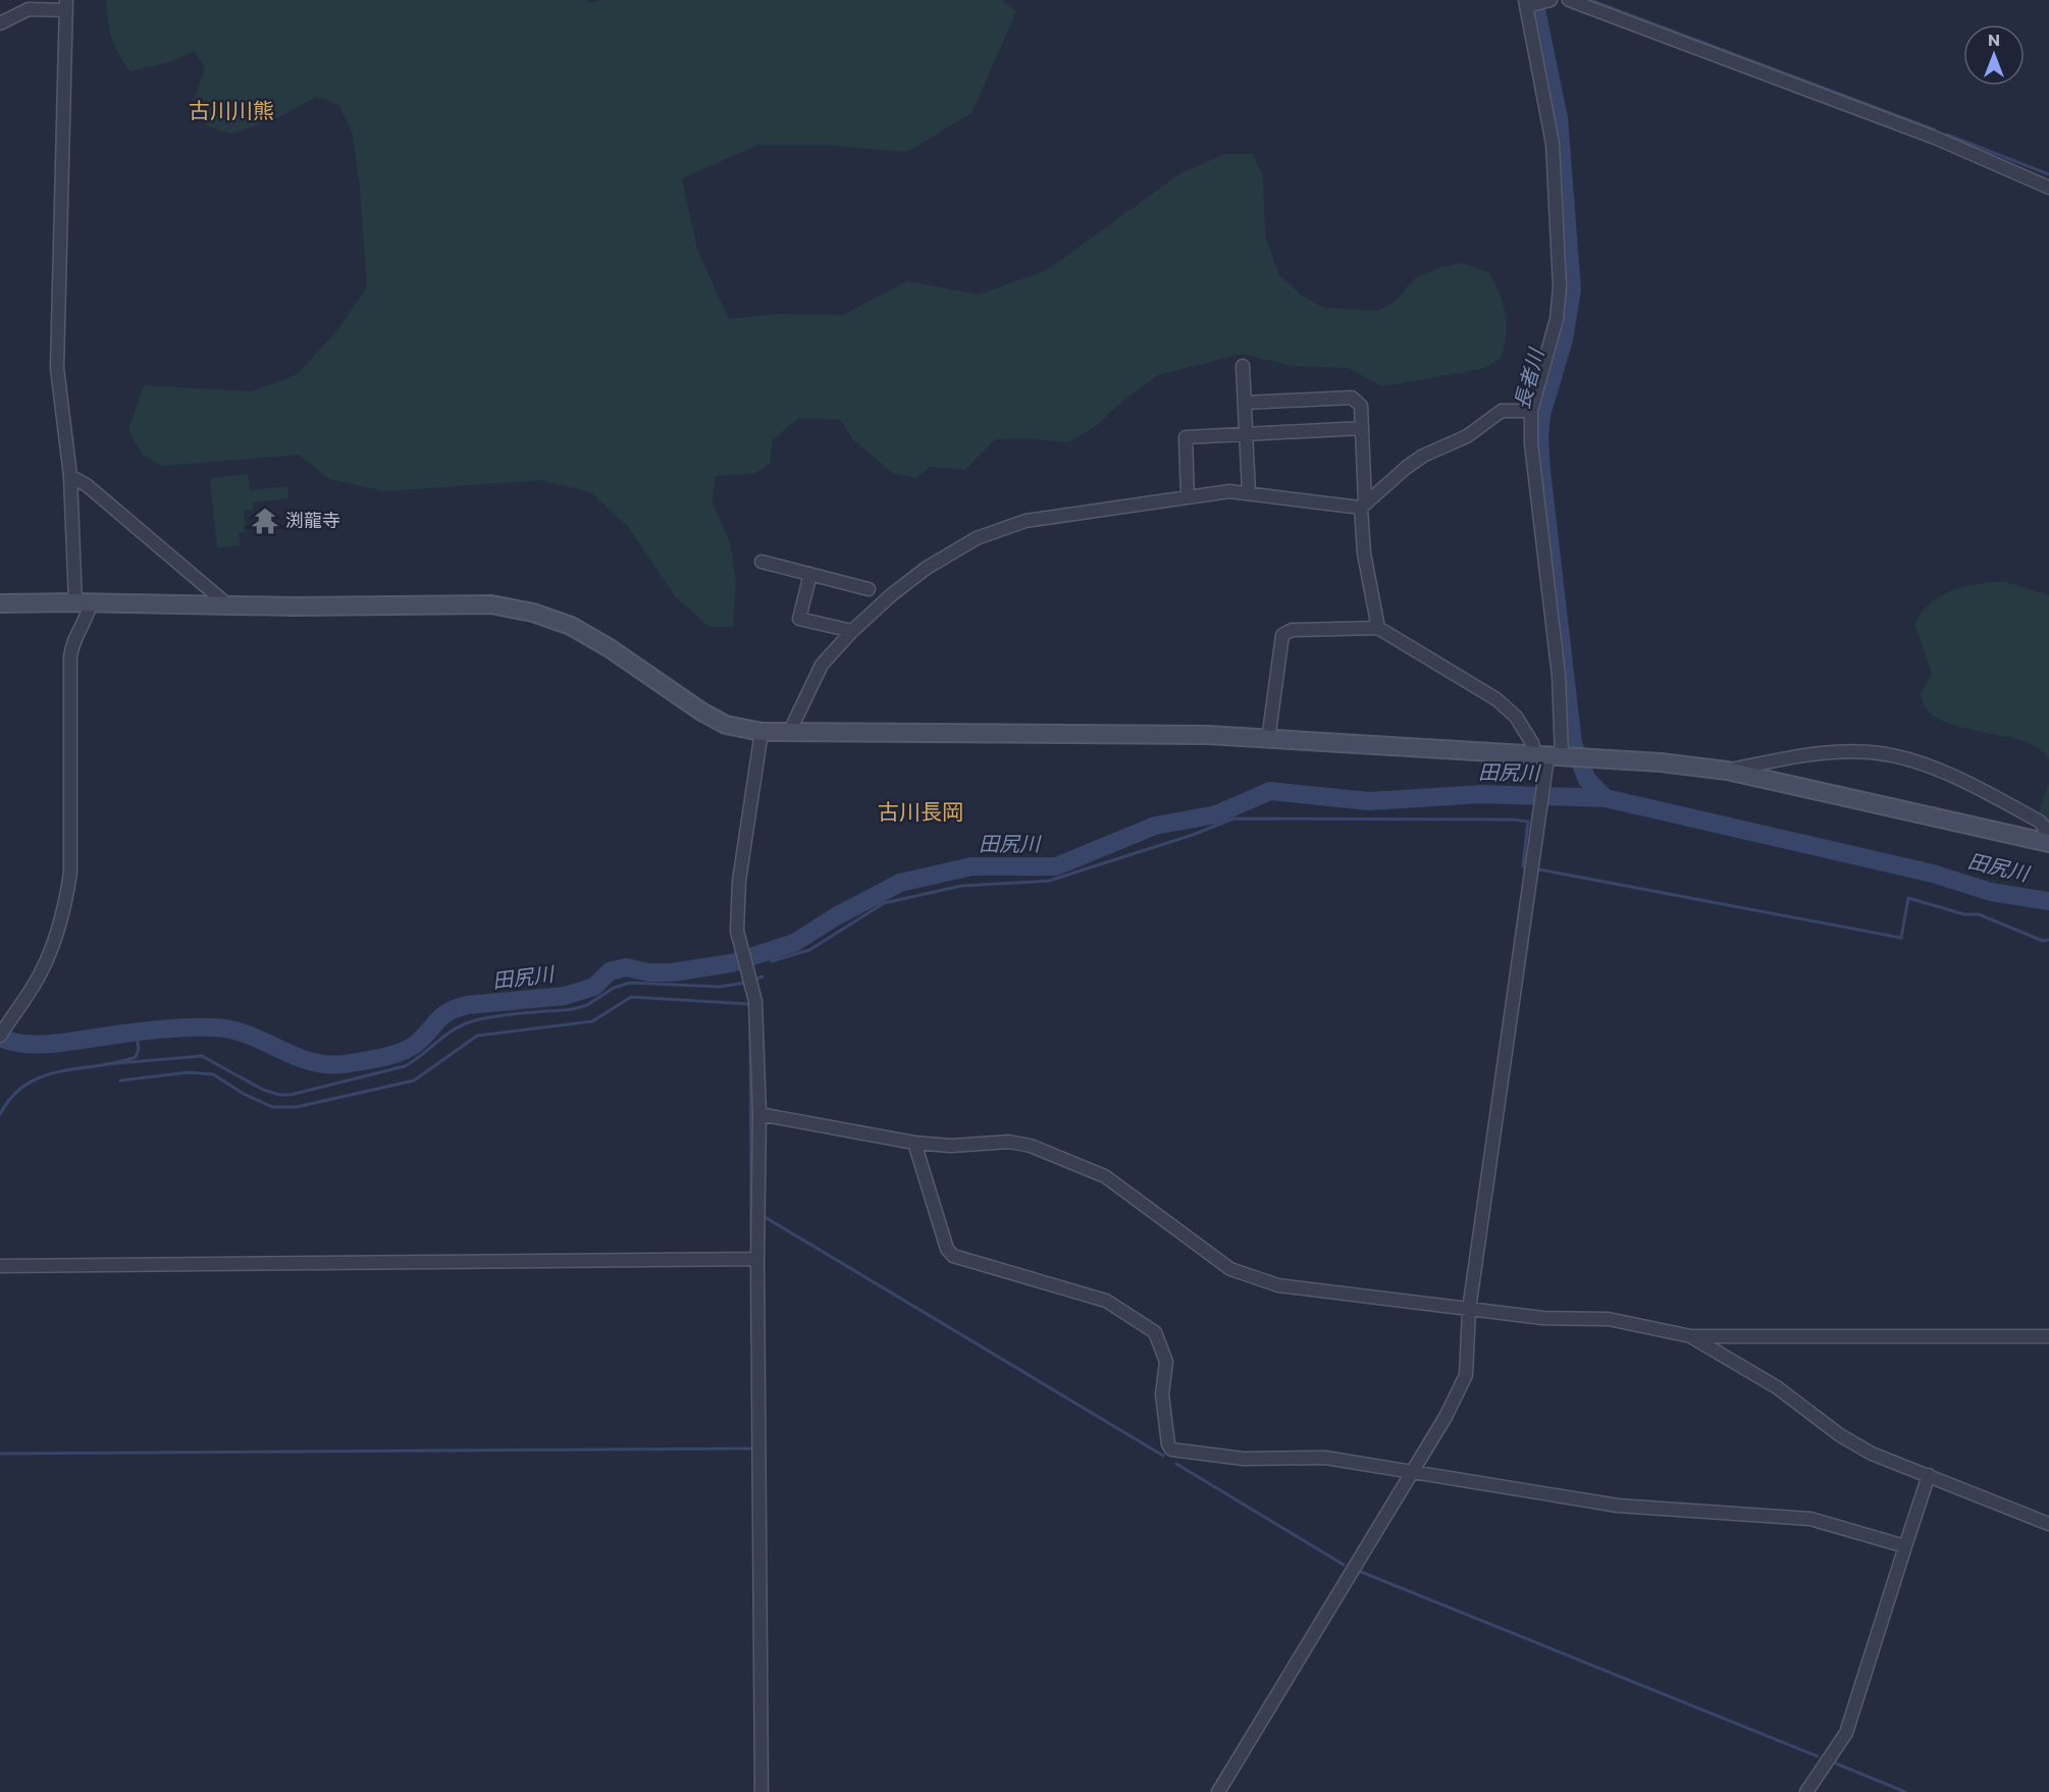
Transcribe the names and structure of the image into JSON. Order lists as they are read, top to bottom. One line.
{"districts":["古川川熊","古川長岡"],"water":["長者川","田尻川"],"places":{"temple":["渕龍寺"]},"north":"top"}
